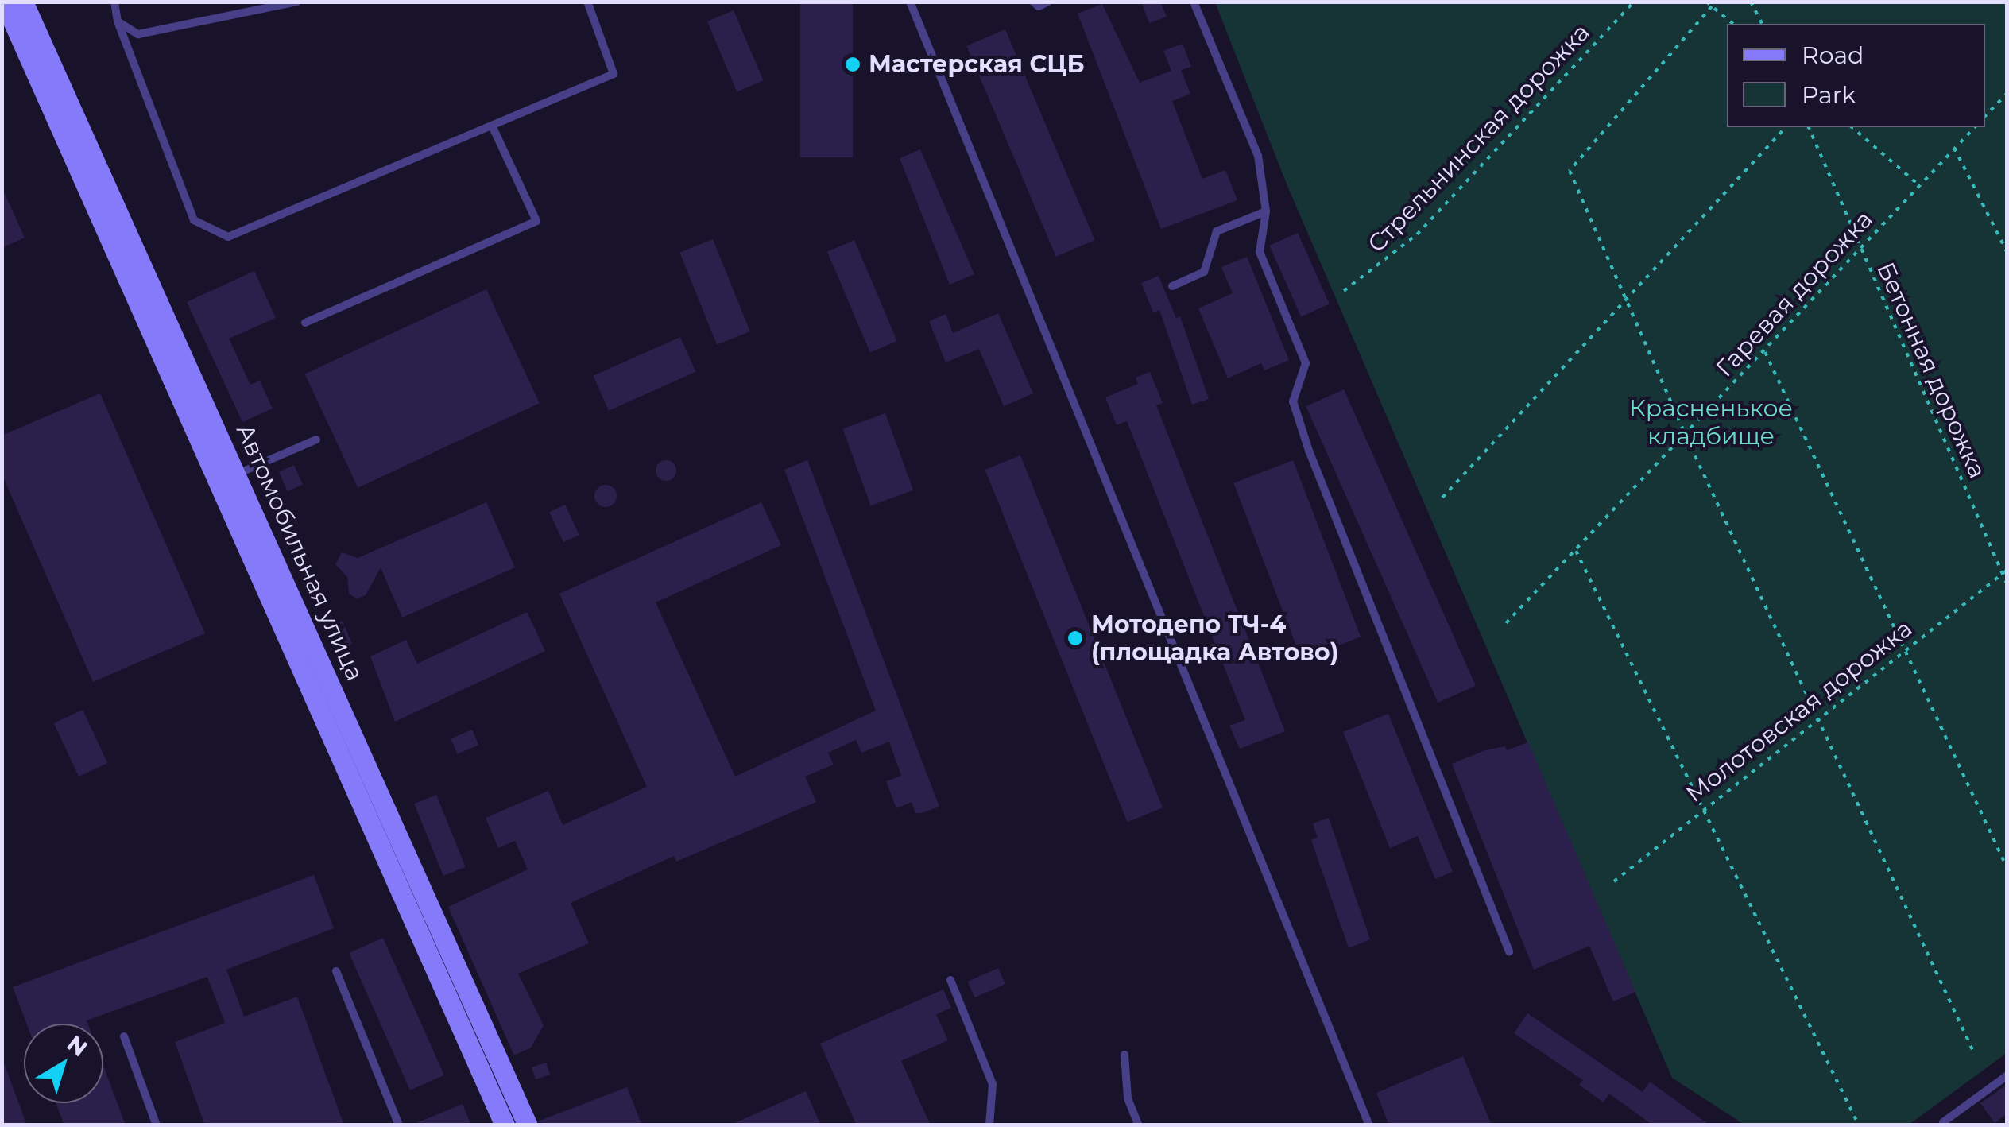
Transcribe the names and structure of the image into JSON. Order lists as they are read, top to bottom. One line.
{"streets":{"main road":["Автомобильная улица"],"path":["Стрельнинская дорожка","Гаревая дорожка","Бетонная дорожка","Молотовская дорожка"]},"crossings":[["Гаревая дорожка","Бетонная дорожка"],["Бетонная дорожка","Молотовская дорожка"]],"parks":["Красненькое кладбище"],"places":["Мастерская СЦБ","Мотодепо ТЧ-4 (площадка Автово)"],"legend":["Road","Park"],"north":"top right"}
